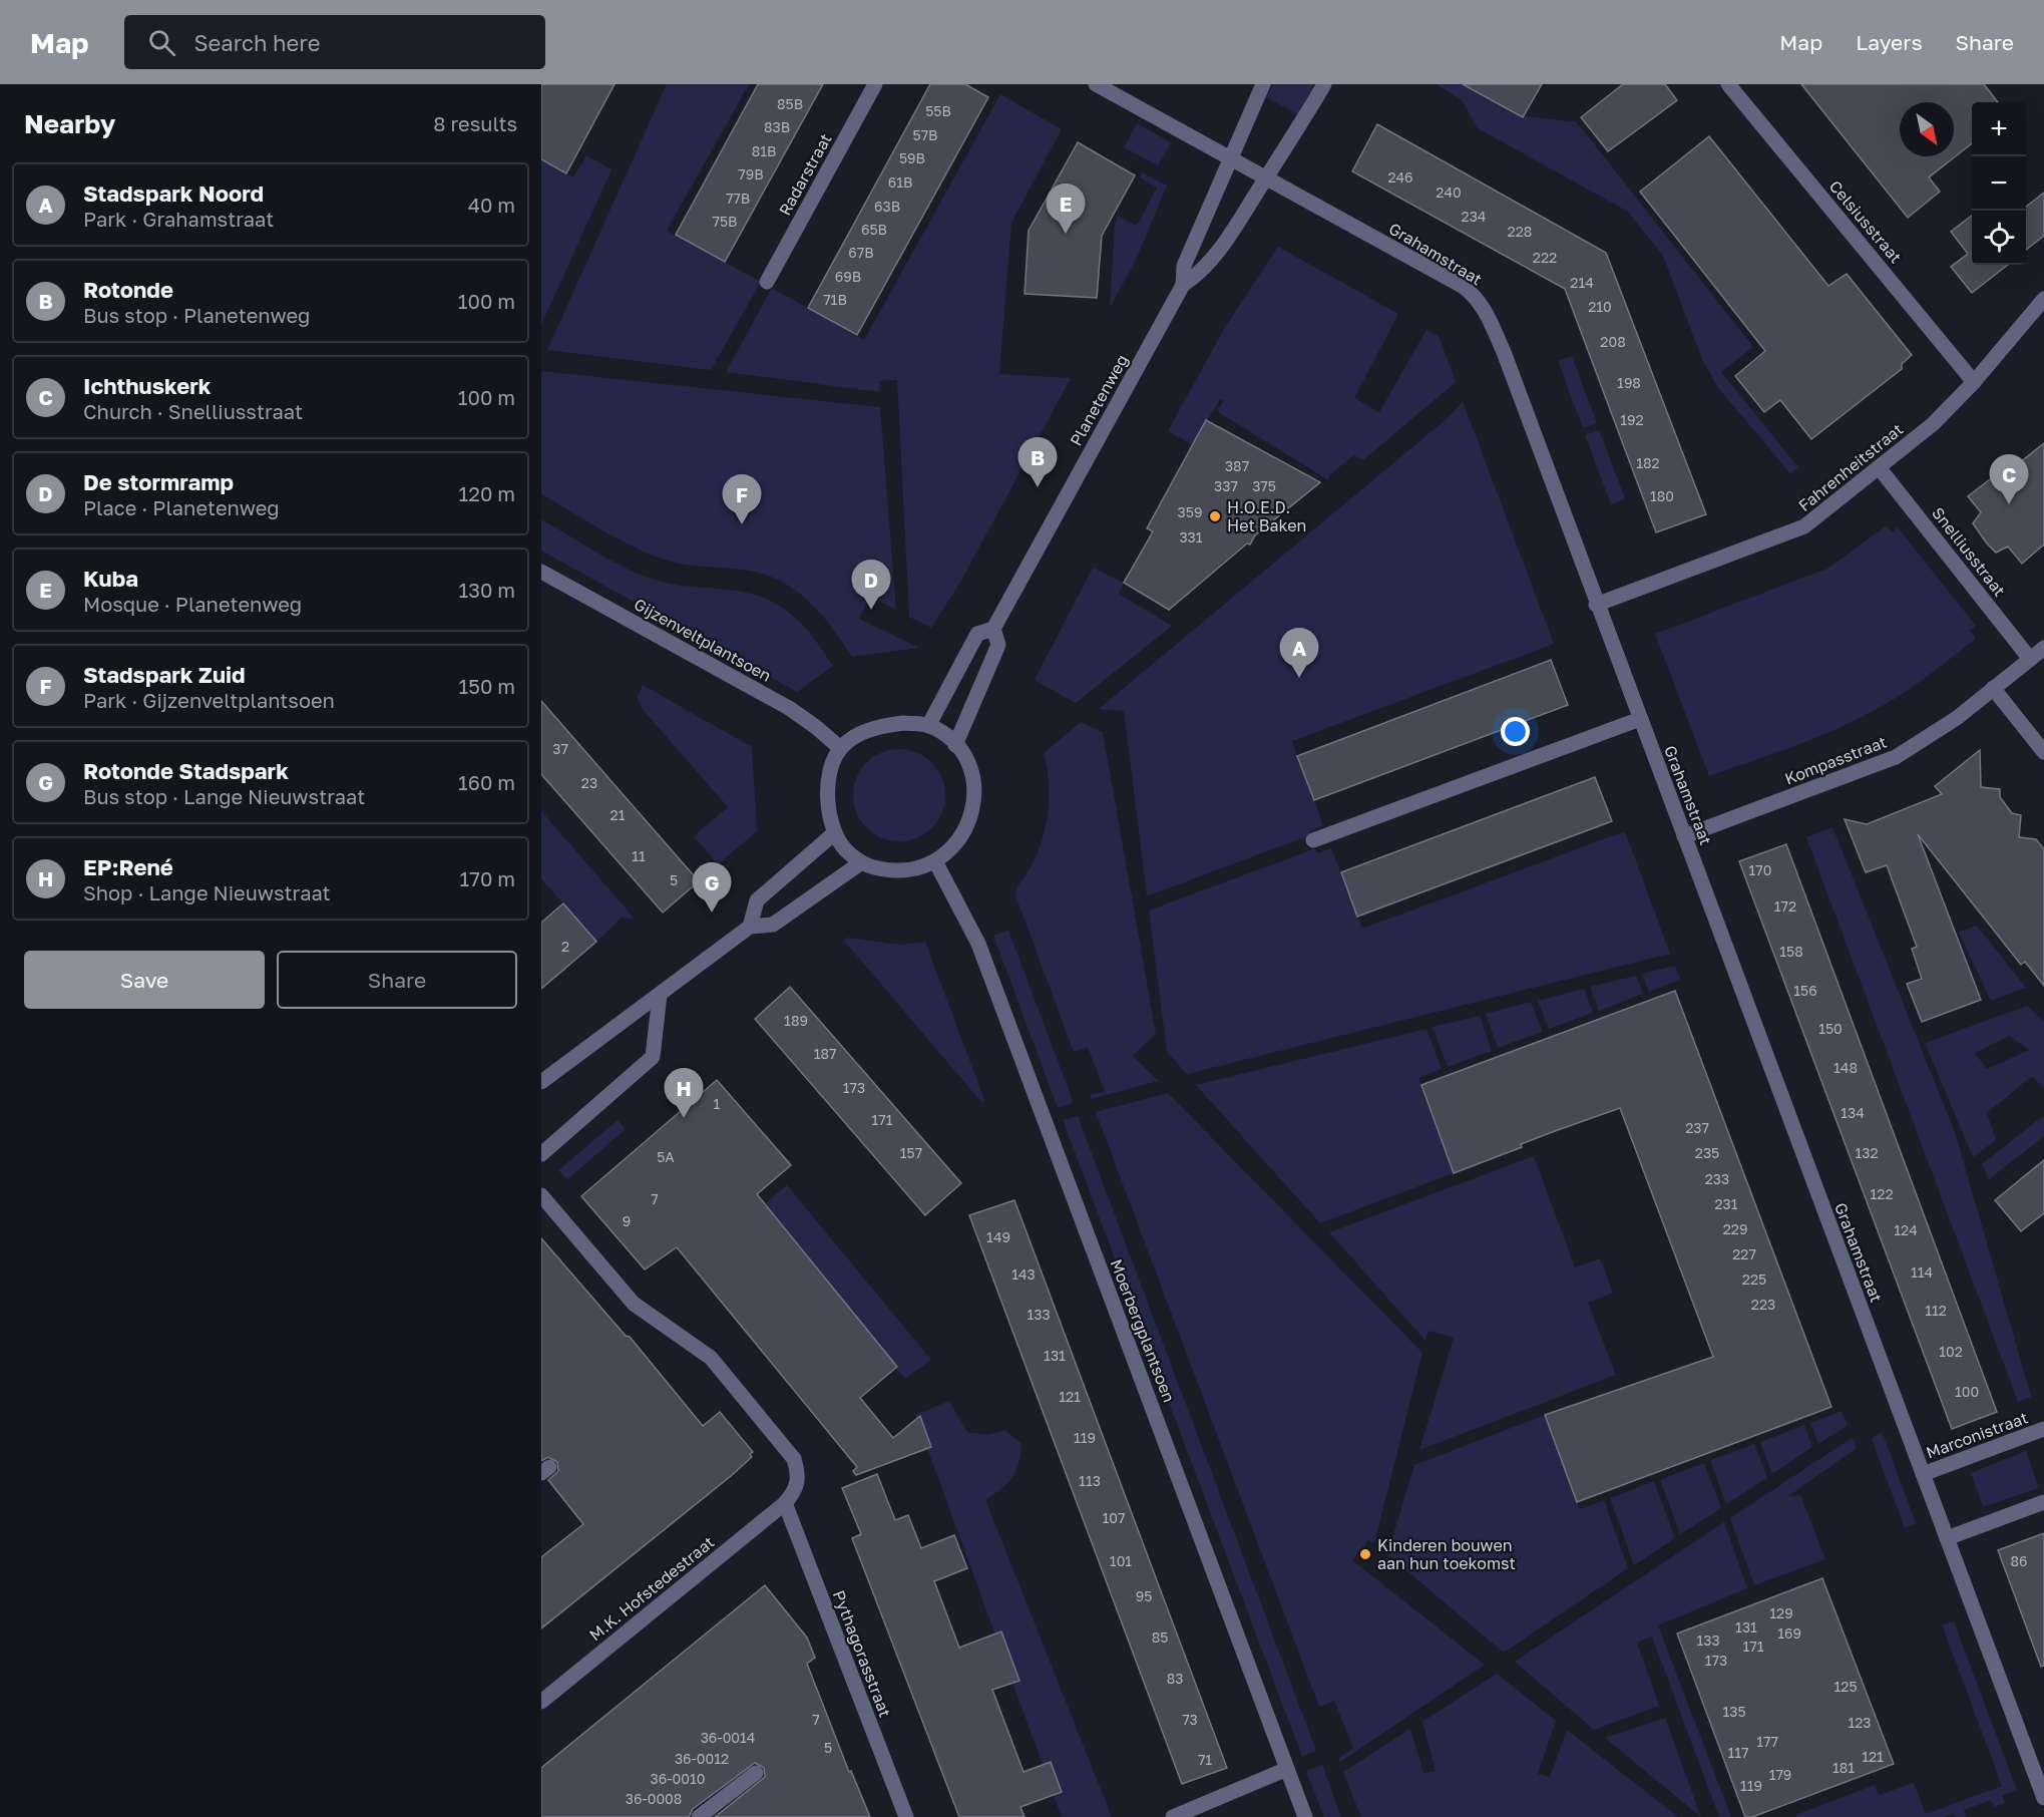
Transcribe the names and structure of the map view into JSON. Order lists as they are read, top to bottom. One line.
{"streets":{"street":["Radarstraat","Celsiusstraat","Grahamstraat","Planetenweg","Fahrenheitstraat","Snelliusstraat","Gijzenveltplantsoen","Kompasstraat","Moerbergplantsoen","Marconistraat","M.K. Hofstedestraat","Pythagorasstraat"]},"crossings":[["Celsiusstraat","Fahrenheitstraat"],["Grahamstraat","Planetenweg"],["Grahamstraat","Fahrenheitstraat"],["Grahamstraat","Kompasstraat"],["Grahamstraat","Marconistraat"],["Planetenweg","Gijzenveltplantsoen"],["Planetenweg","Moerbergplantsoen"],["Fahrenheitstraat","Snelliusstraat"],["Snelliusstraat","Kompasstraat"],["Gijzenveltplantsoen","Moerbergplantsoen"],["M.K. Hofstedestraat","Pythagorasstraat"]],"places":["H.O.E.D. Het Baken","Kinderen bouwen aan hun toekomst"],"house_numbers":["85B","55B","83B","57B","81B","59B","79B","246","61B","240","77B","63B","234","75B","65B","228","67B","222","69B","214","71B","210","208","198","192","182","387","337","375","180","359","331","37","23","21","11","170","5","172","2","158","156","189","150","187","148","173","1","134","171","237","157","235","132","5A","233","122","7","231","9","229","124","149","227","114","143","225","223","112","133","102","131","100","121","119","113","107","101","86","95","129","131","169","85","133","171","173","83","125","135","7","73","123","36-0014","177","5","117","121","36-0012","71","181","179","36-0010","119","36-0008"],"north":"bottom right","page":{"header":"Map","search":"Search here","nav":["Map","Layers","Share"],"heading":["Nearby","8 results"],"map_buttons":["+","−"],"list":[{"mark":"A","name":"Stadspark Noord","note":"Park · Grahamstraat","value":"40 m"},{"mark":"B","name":"Rotonde","note":"Bus stop · Planetenweg","value":"100 m"},{"mark":"C","name":"Ichthuskerk","note":"Church · Snelliusstraat","value":"100 m"},{"mark":"D","name":"De stormramp","note":"Place · Planetenweg","value":"120 m"},{"mark":"E","name":"Kuba","note":"Mosque · Planetenweg","value":"130 m"},{"mark":"F","name":"Stadspark Zuid","note":"Park · Gijzenveltplantsoen","value":"150 m"},{"mark":"G","name":"Rotonde Stadspark","note":"Bus stop · Lange Nieuwstraat","value":"160 m"},{"mark":"H","name":"EP:René","note":"Shop · Lange Nieuwstraat","value":"170 m"}],"pins":["E","B","C","F","D","A","G","H"],"buttons":["Save","Share"]}}
